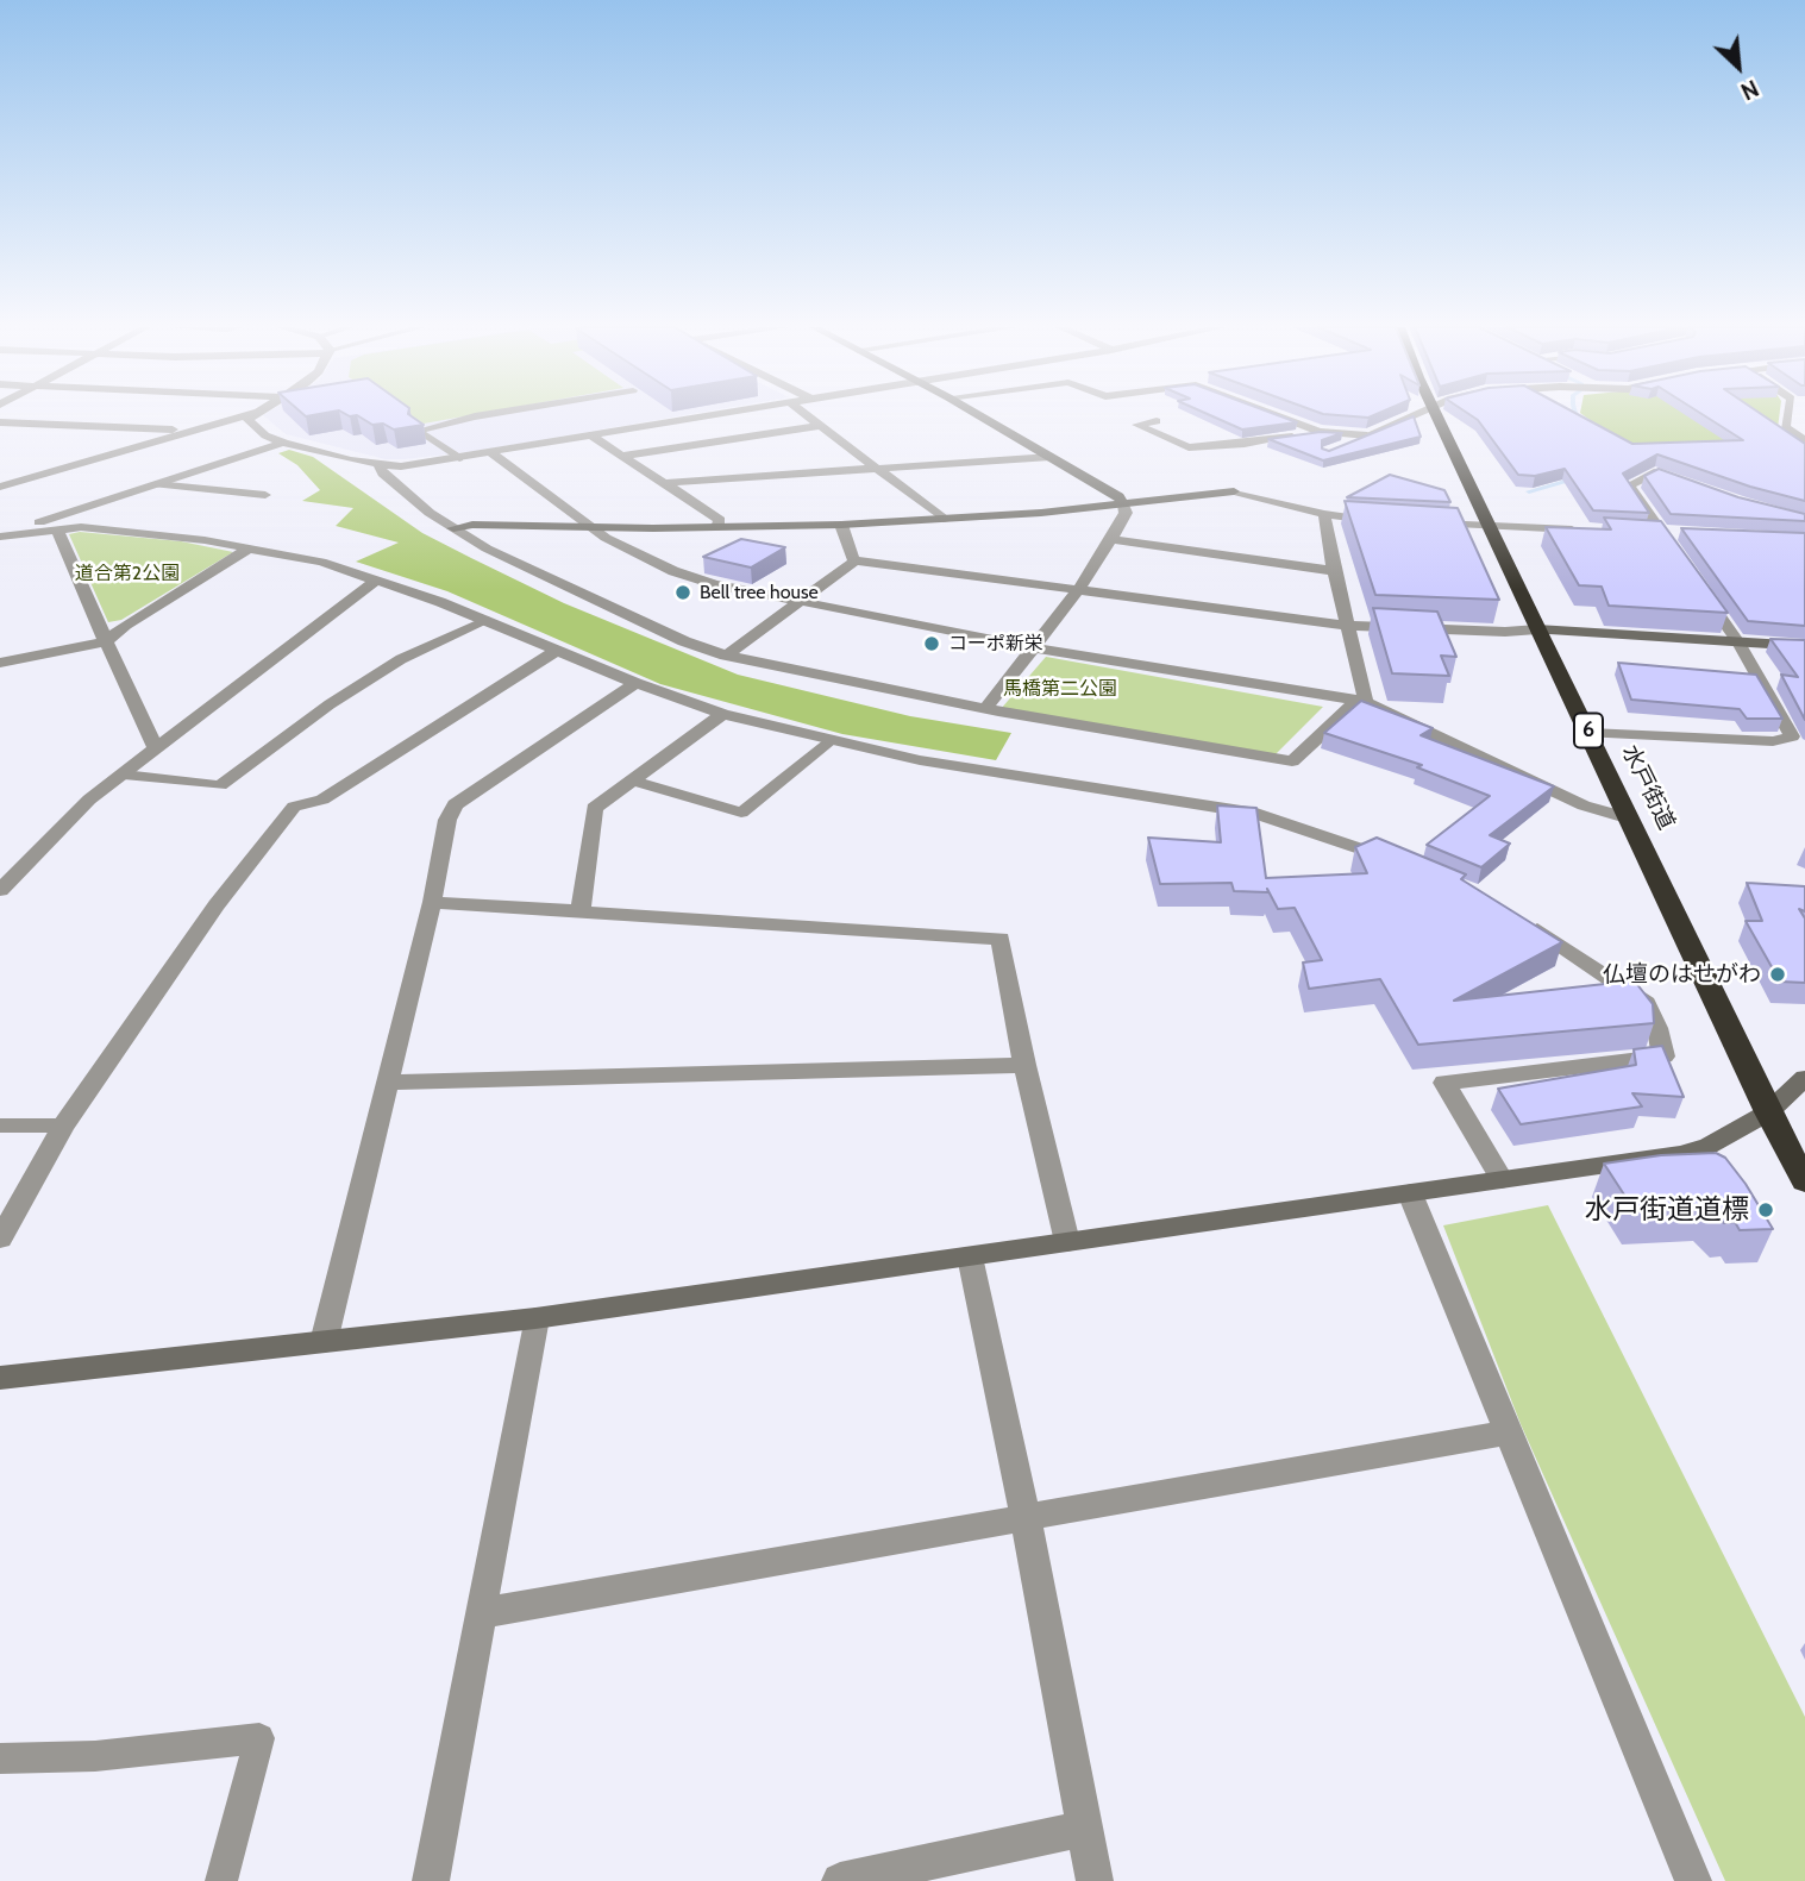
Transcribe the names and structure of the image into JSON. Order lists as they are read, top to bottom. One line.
{"streets":{"highway":["6","水戸街道"]},"parks":["道合第2公園","馬橋第二公園"],"places":["Bell tree house","コーポ新栄","仏壇のはせがわ","水戸街道道標"],"north":"bottom right"}
